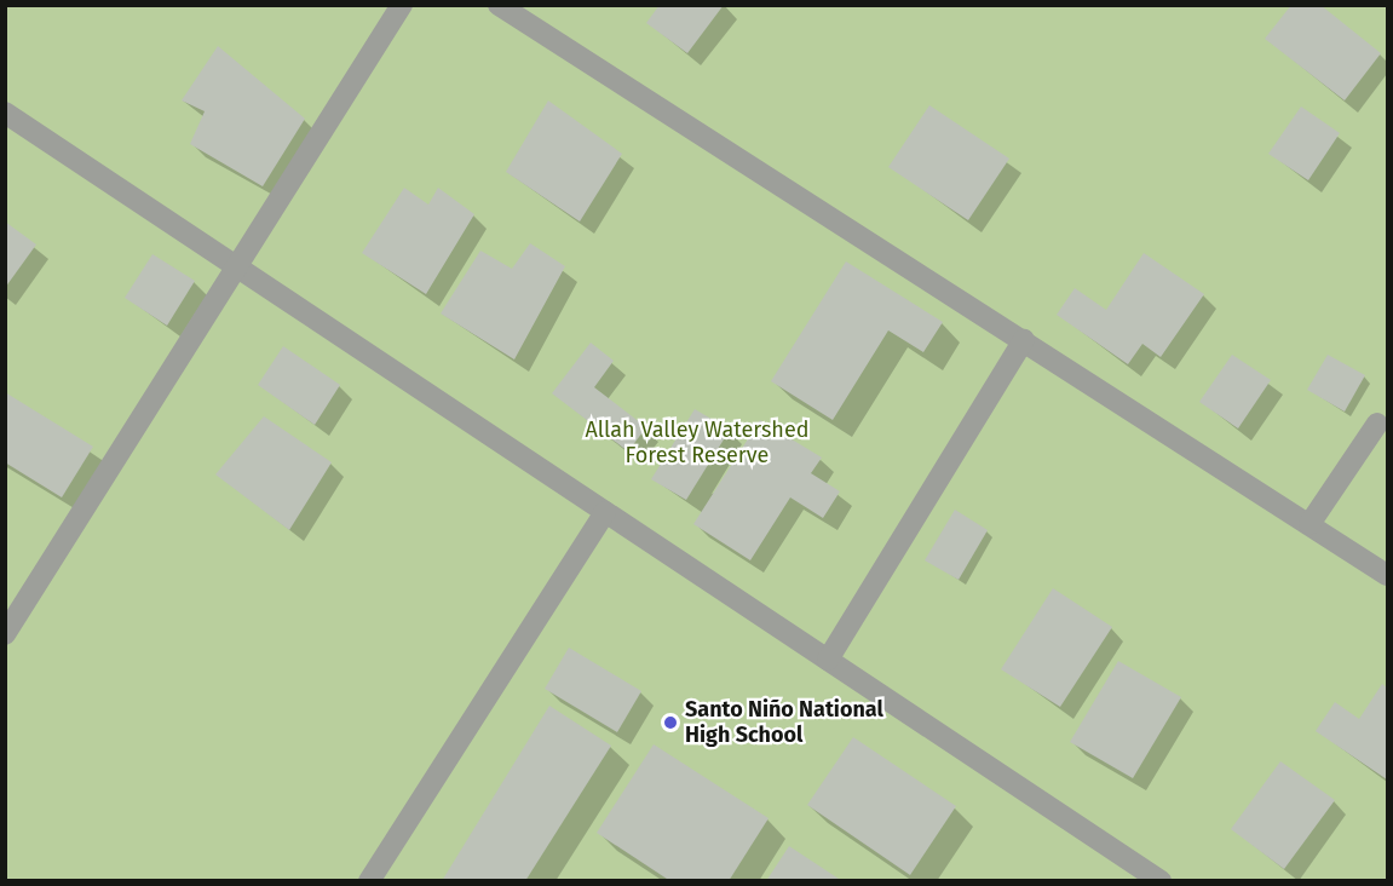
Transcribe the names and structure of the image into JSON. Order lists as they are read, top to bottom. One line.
{"parks":["Allah Valley Watershed Forest Reserve"],"places":["Santo Niño National High School"]}
